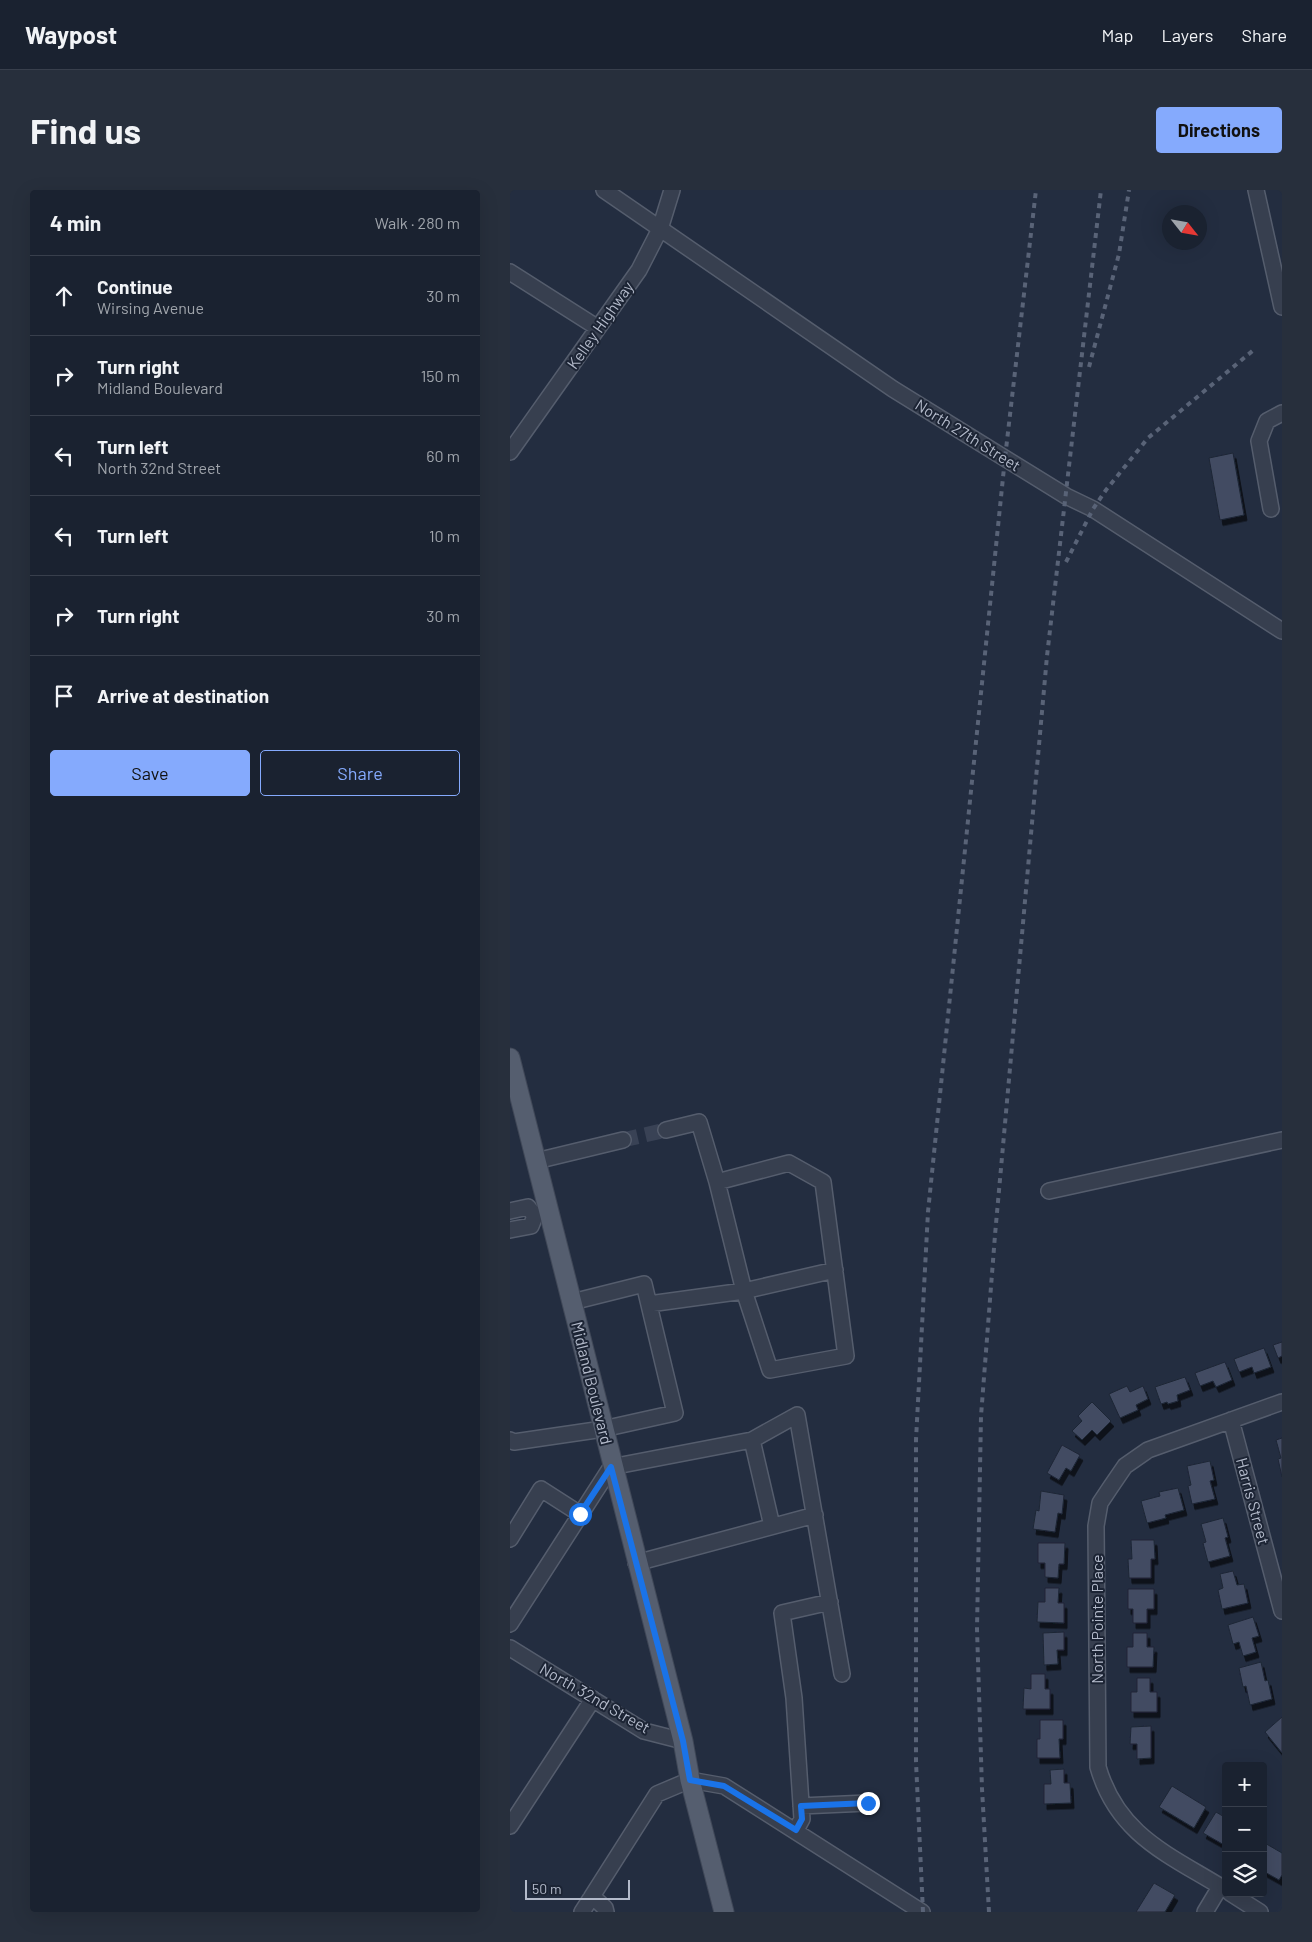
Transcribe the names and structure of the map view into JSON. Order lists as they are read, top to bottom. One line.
{"streets":{"main road":["Midland Boulevard"],"street":["Kelley Highway","North 27th Street","Harris Street","North Pointe Place","North 32nd Street"]},"crossings":[["Kelley Highway","North 27th Street"],["Midland Boulevard","North 32nd Street"],["Harris Street","North Pointe Place"]],"scale_bar":"50 m","north":"bottom right","page":{"header":"Waypost","nav":["Map","Layers","Share"],"buttons":["Directions",["Save","Share"]],"title":"Find us","heading":["4 min","Walk · 280 m"],"list":[["Continue","Wirsing Avenue","30 m"],["Turn right","Midland Boulevard","150 m"],["Turn left","North 32nd Street","60 m"],["Turn left","10 m"],["Turn right","30 m"],"Arrive at destination"],"map_buttons":["+","−"],"scale":"50 m"}}
